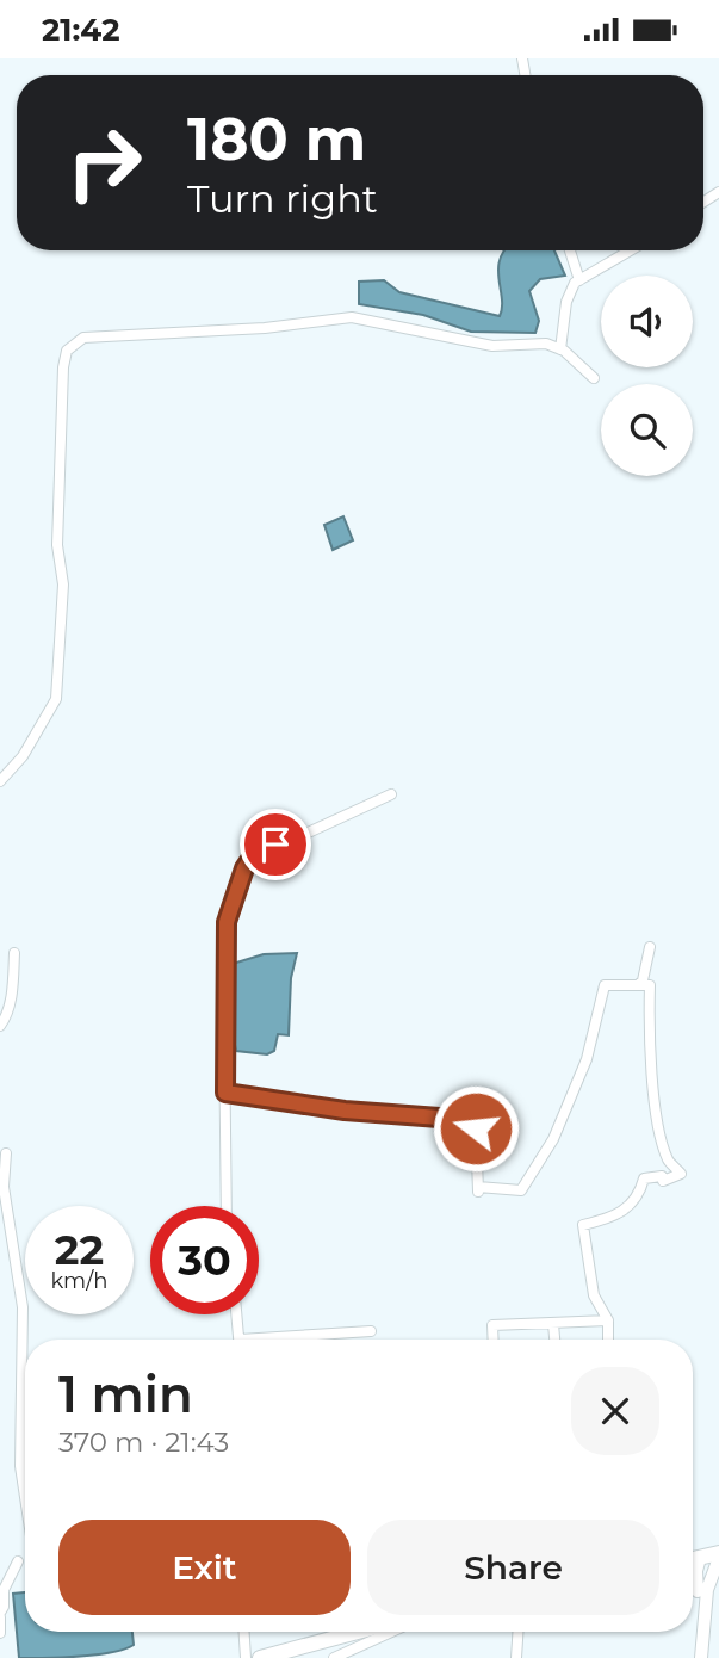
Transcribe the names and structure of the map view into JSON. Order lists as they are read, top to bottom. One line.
{"page":{"status":"21:42","turn":["180 m","Turn right"],"speed":"22 km/h","limit":"30","heading":["1 min","370 m · 21:43"],"buttons":["Exit","Share"]}}
